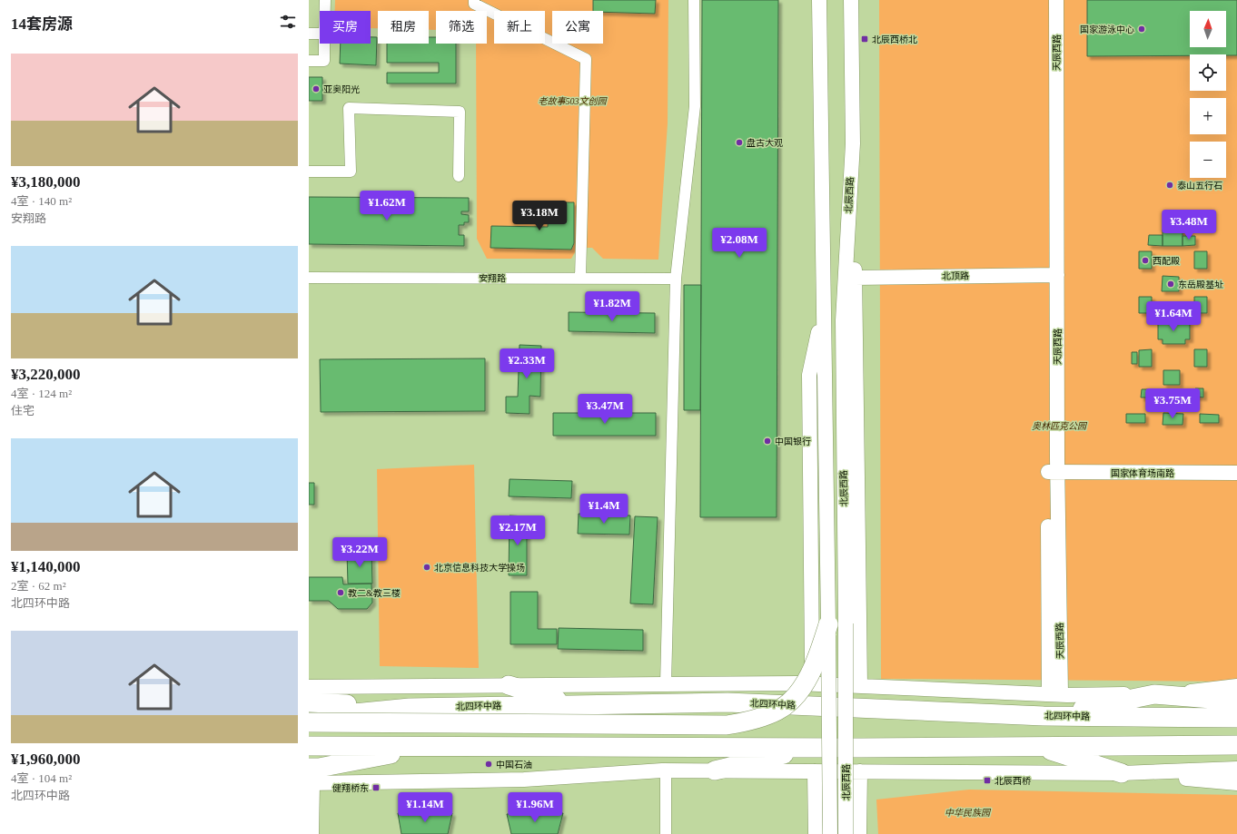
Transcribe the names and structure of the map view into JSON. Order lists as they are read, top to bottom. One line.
{"streets":{"highway":["北四环中路"],"street":["天辰西路","北辰西路","北顶路","安翔路","国家体育场南路"]},"crossings":[["天辰西路","北顶路"],["天辰西路","国家体育场南路"],["北辰西路","北顶路"]],"parks":["老故事503文创园","奥林匹克公园","中华民族园"],"places":{"other":["国家游泳中心","亚奥阳光","盘古大观","泰山五行石","西配殿","东岳殿基址","中国银行","北京信息科技大学操场","教二&教三楼","中国石油"],"transit":["北辰西桥北","北辰西桥","健翔桥东"]},"north":"top","page":{"heading":"14套房源","map_buttons":["+","−"],"chip":["买房","租房","筛选","新上","公寓"],"list":[{"name":"¥3,180,000","note":"4室 · 140 m² · 安翔路"},{"name":"¥3,220,000","note":"4室 · 124 m² · 住宅"},{"name":"¥1,140,000","note":"2室 · 62 m² · 北四环中路"},{"name":"¥1,960,000","note":"4室 · 104 m² · 北四环中路"}],"price":["¥1.62M","¥3.18M","¥3.48M","¥2.08M","¥1.82M","¥1.64M","¥2.33M","¥3.75M","¥3.47M","¥1.4M","¥2.17M","¥3.22M","¥1.14M","¥1.96M"]}}
